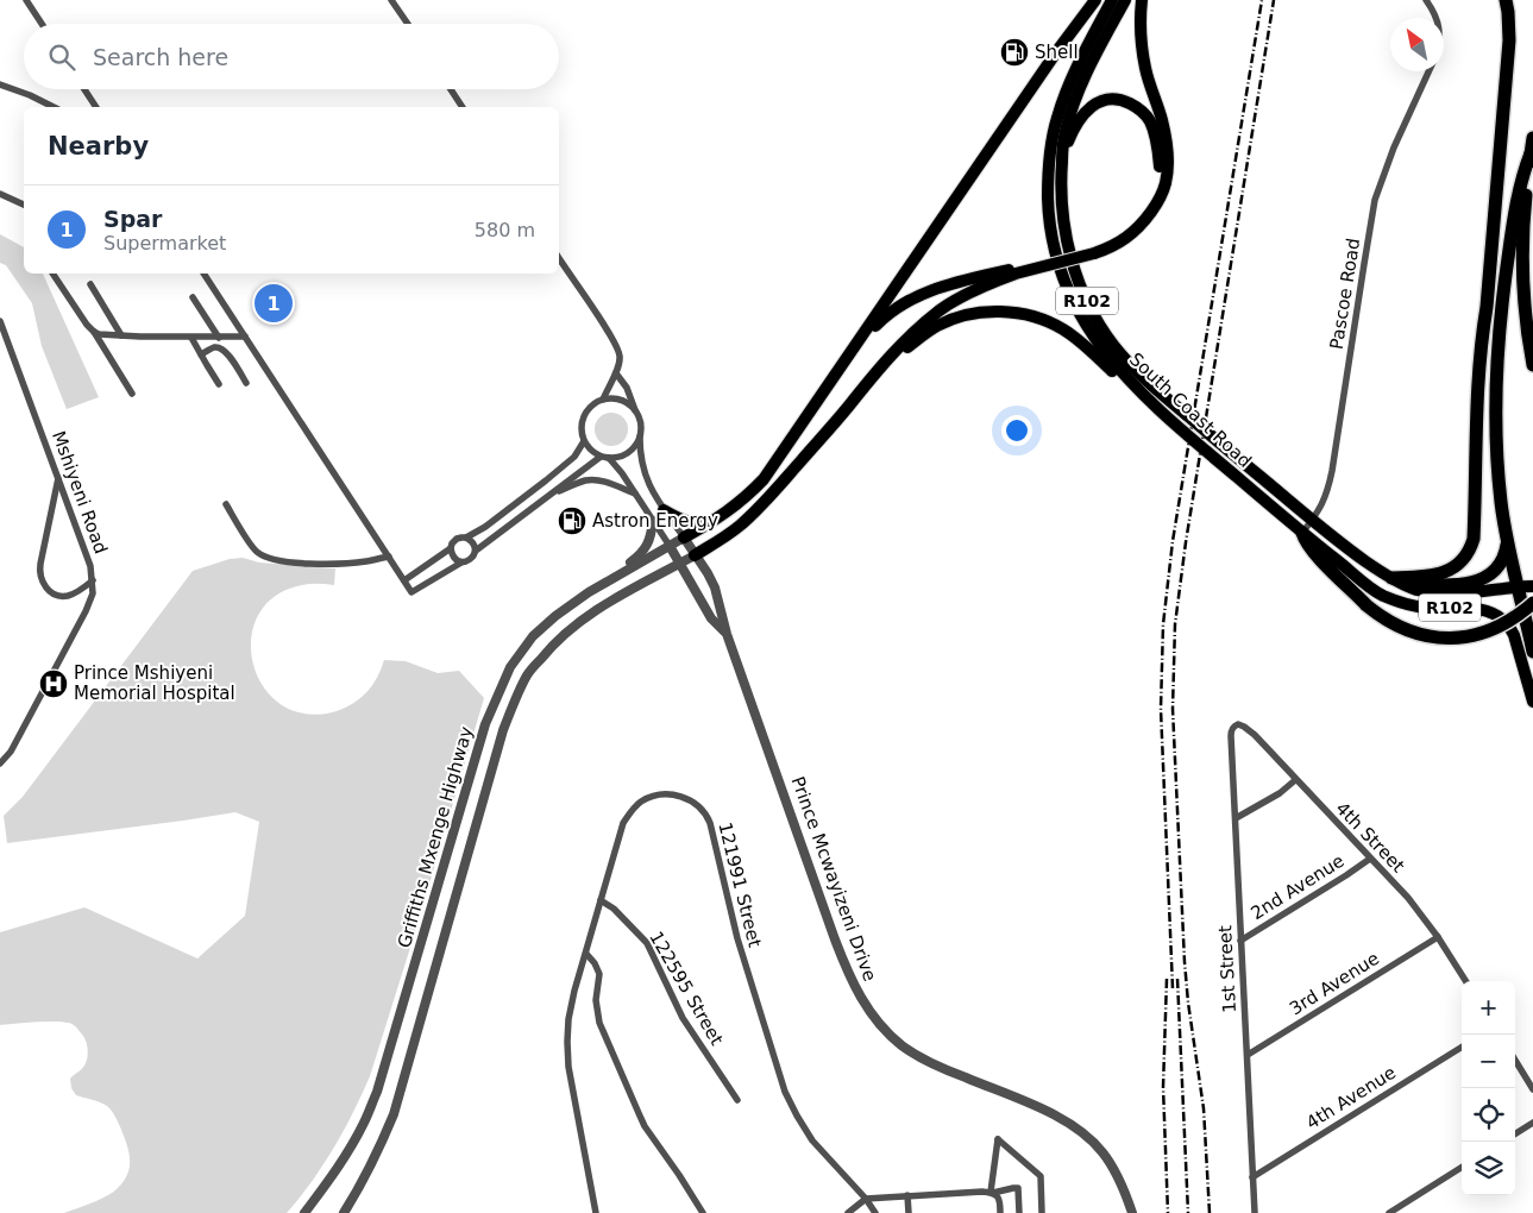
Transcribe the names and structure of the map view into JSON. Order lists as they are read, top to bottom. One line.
{"streets":{"main road":["R102","South Coast Road"],"street":["Pascoe Road","Mshiyeni Road","Griffiths Mxenge Highway","4th Street","Prince Mcwayizeni Drive","121991 Street","2nd Avenue","1st Street","3rd Avenue","122595 Street","4th Avenue"]},"crossings":[["Pascoe Road","South Coast Road"],["Griffiths Mxenge Highway","Prince Mcwayizeni Drive"],["4th Street","2nd Avenue"],["4th Street","1st Street"],["4th Street","3rd Avenue"],["121991 Street","122595 Street"],["2nd Avenue","1st Street"],["1st Street","3rd Avenue"],["1st Street","4th Avenue"]],"places":{"fuel station":["Shell","Astron Energy"],"hospital":["Prince Mshiyeni Memorial Hospital"]},"north":"top left","page":{"search":"Search here","heading":"Nearby","list":[{"mark":"1","name":"Spar","note":"Supermarket","value":"580 m"}],"pins":"1","map_buttons":["+","−"]}}
